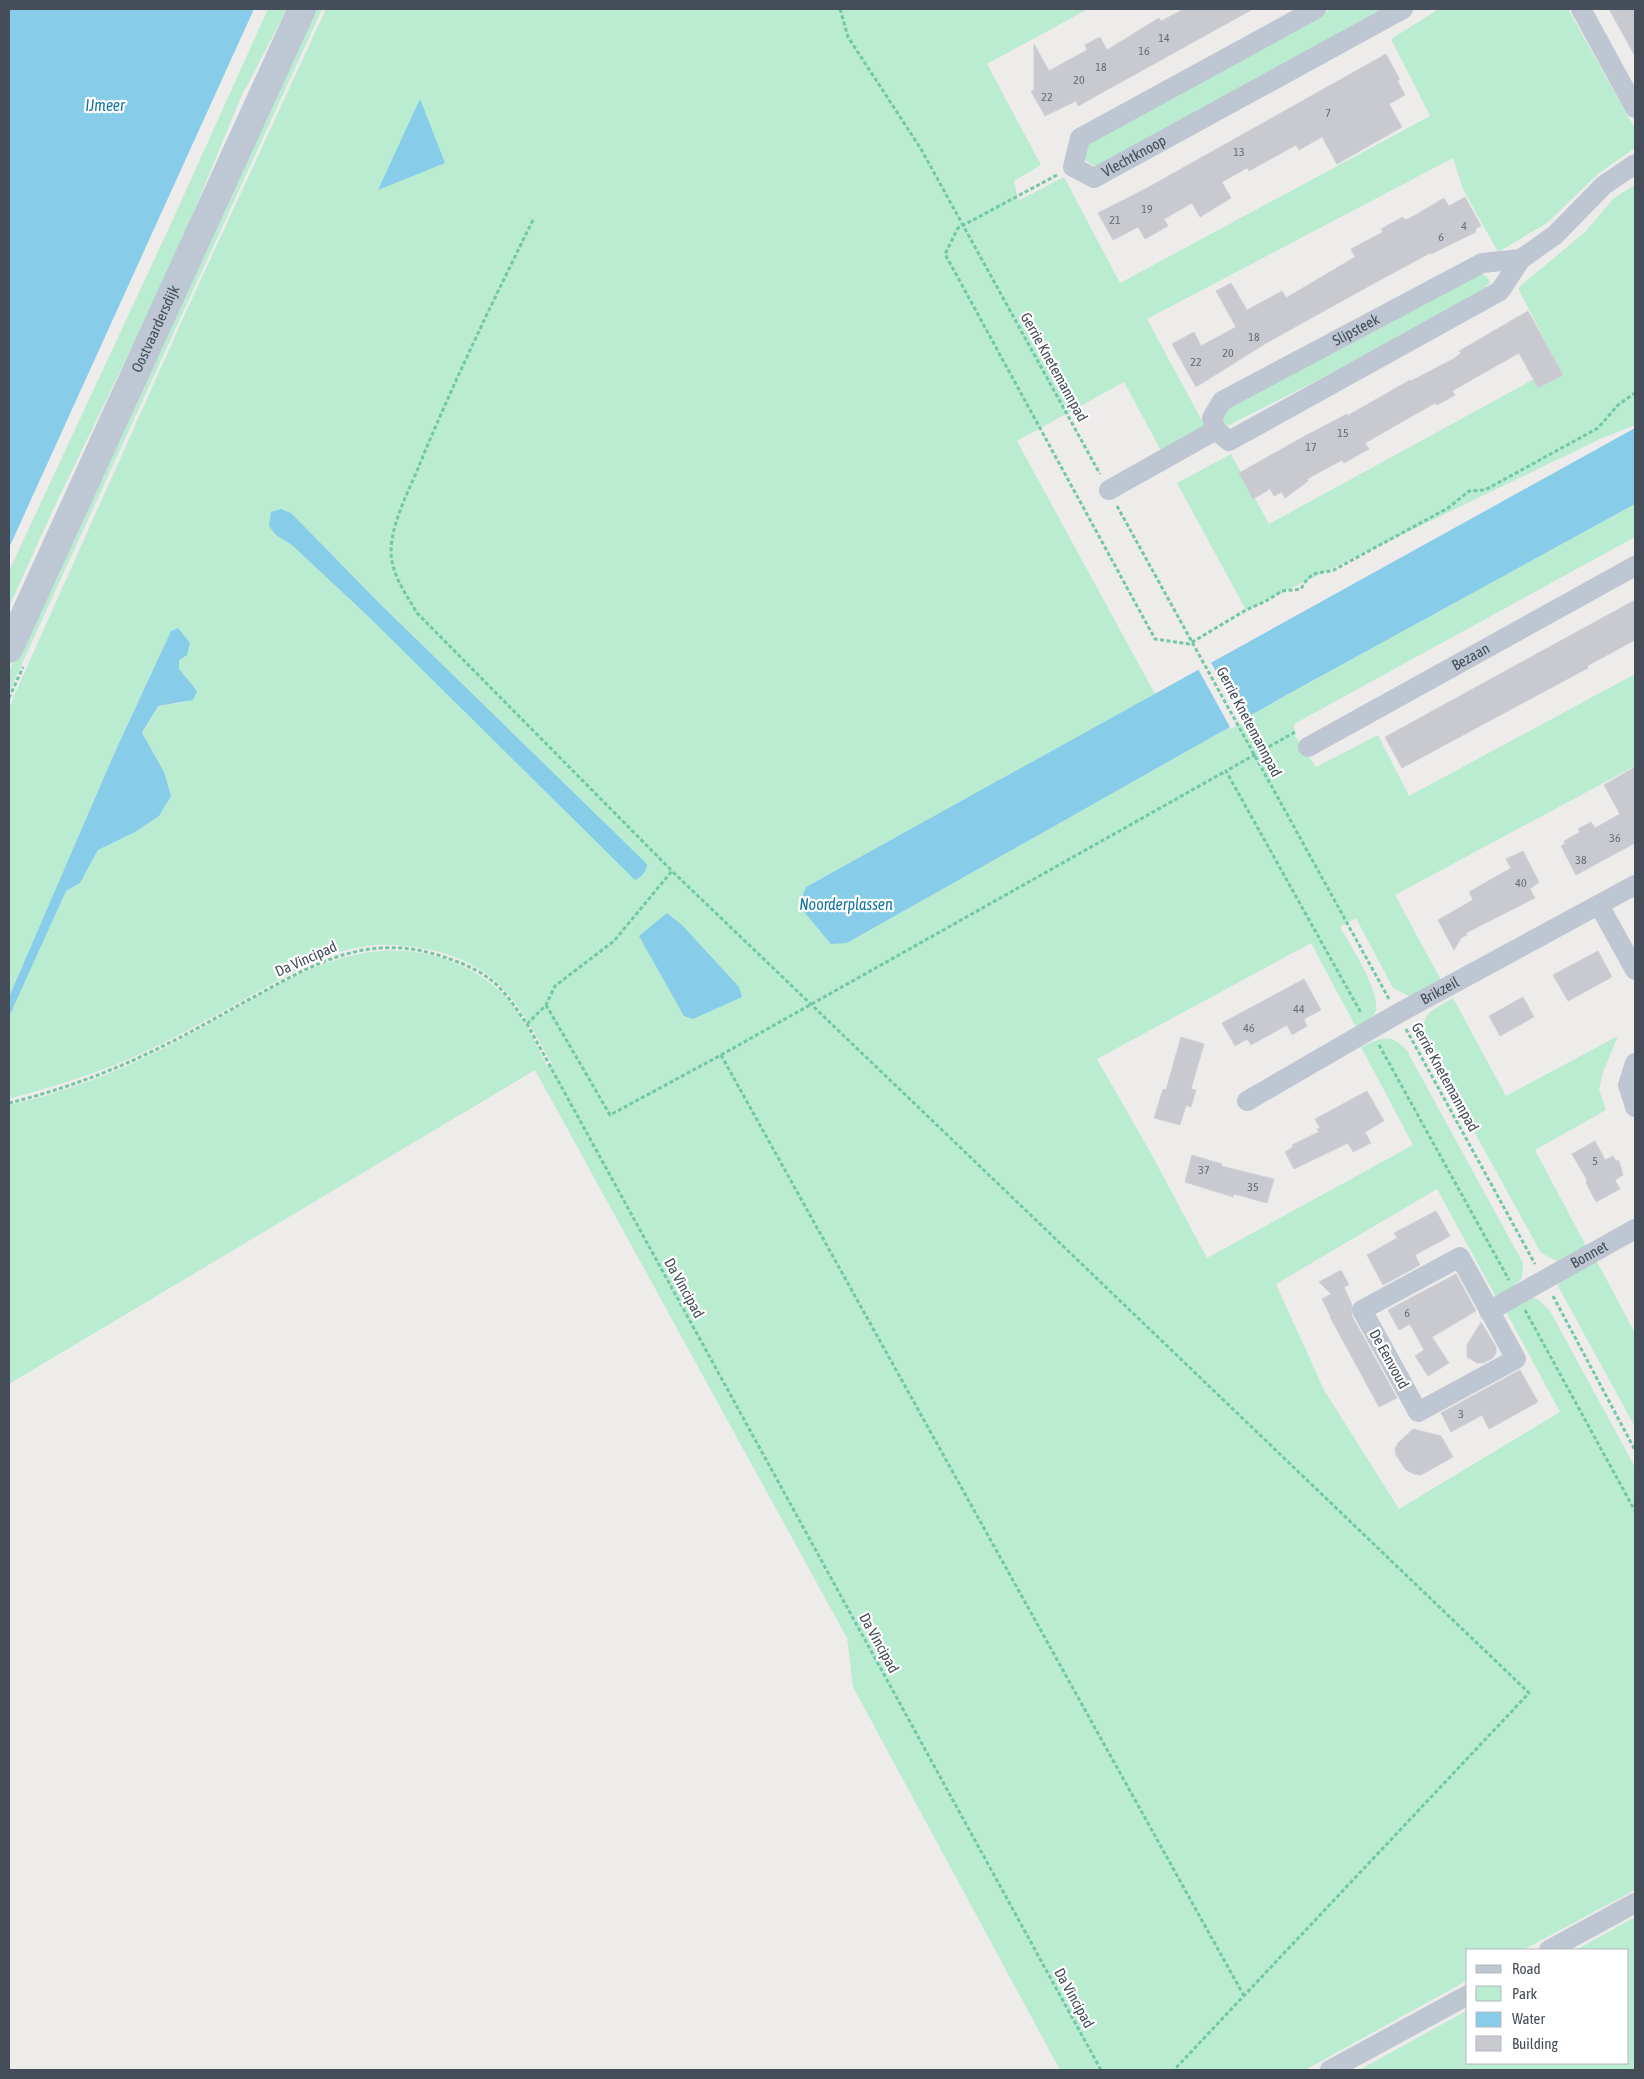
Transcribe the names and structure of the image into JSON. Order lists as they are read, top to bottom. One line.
{"streets":{"main road":["Oostvaardersdijk"],"street":["Vlechtknoop","Slipsteek","Bezaan","Brikzeil","Bonnet","De Eenvoud"],"path":["Gerrie Knetemannpad","Da Vincipad"]},"crossings":[["Gerrie Knetemannpad","Brikzeil"],["Gerrie Knetemannpad","Bonnet"]],"water":["IJmeer","Noorderplassen"],"house_numbers":["14","16","18","20","22","7","13","19","21","4","6","18","20","22","15","17","36","38","40","44","46","5","37","35","6","3"],"legend":["Road","Park","Water","Building"]}
